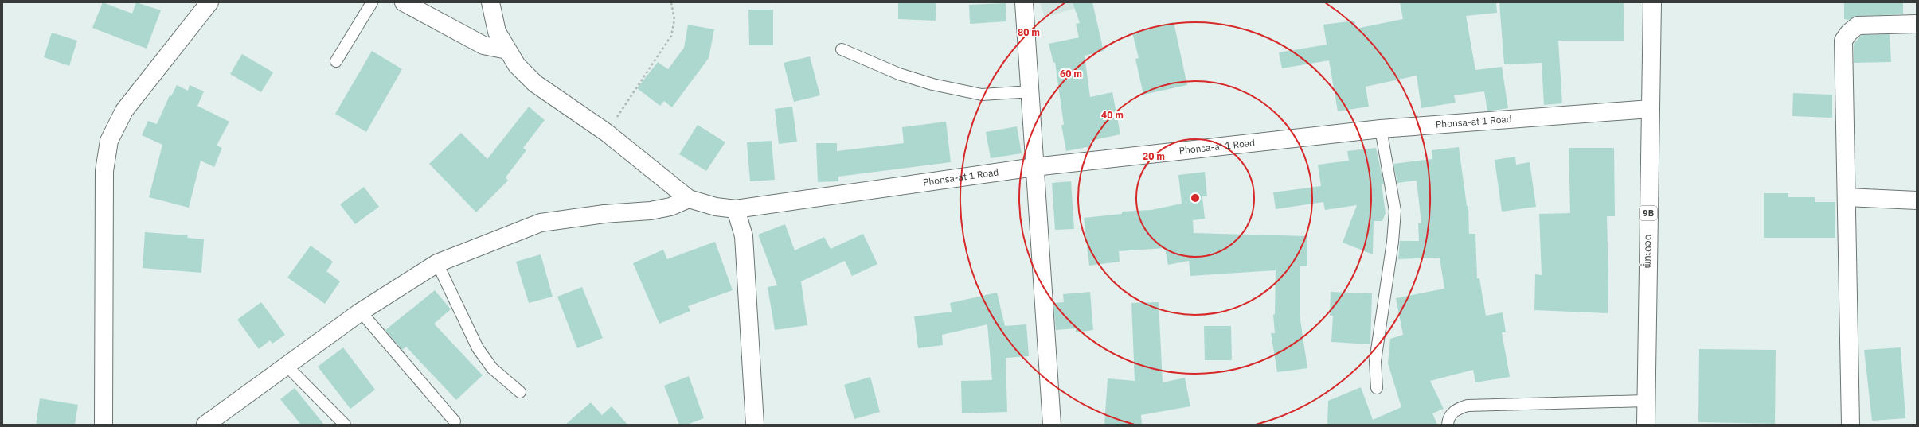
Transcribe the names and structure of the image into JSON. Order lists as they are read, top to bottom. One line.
{"streets":{"street":["Phonsa-at 1 Road","9B","ພໍ່ກະດວດ"]},"crossings":[["Phonsa-at 1 Road","ພໍ່ກະດວດ"]],"rings":["80 m","60 m","40 m","20 m"]}
